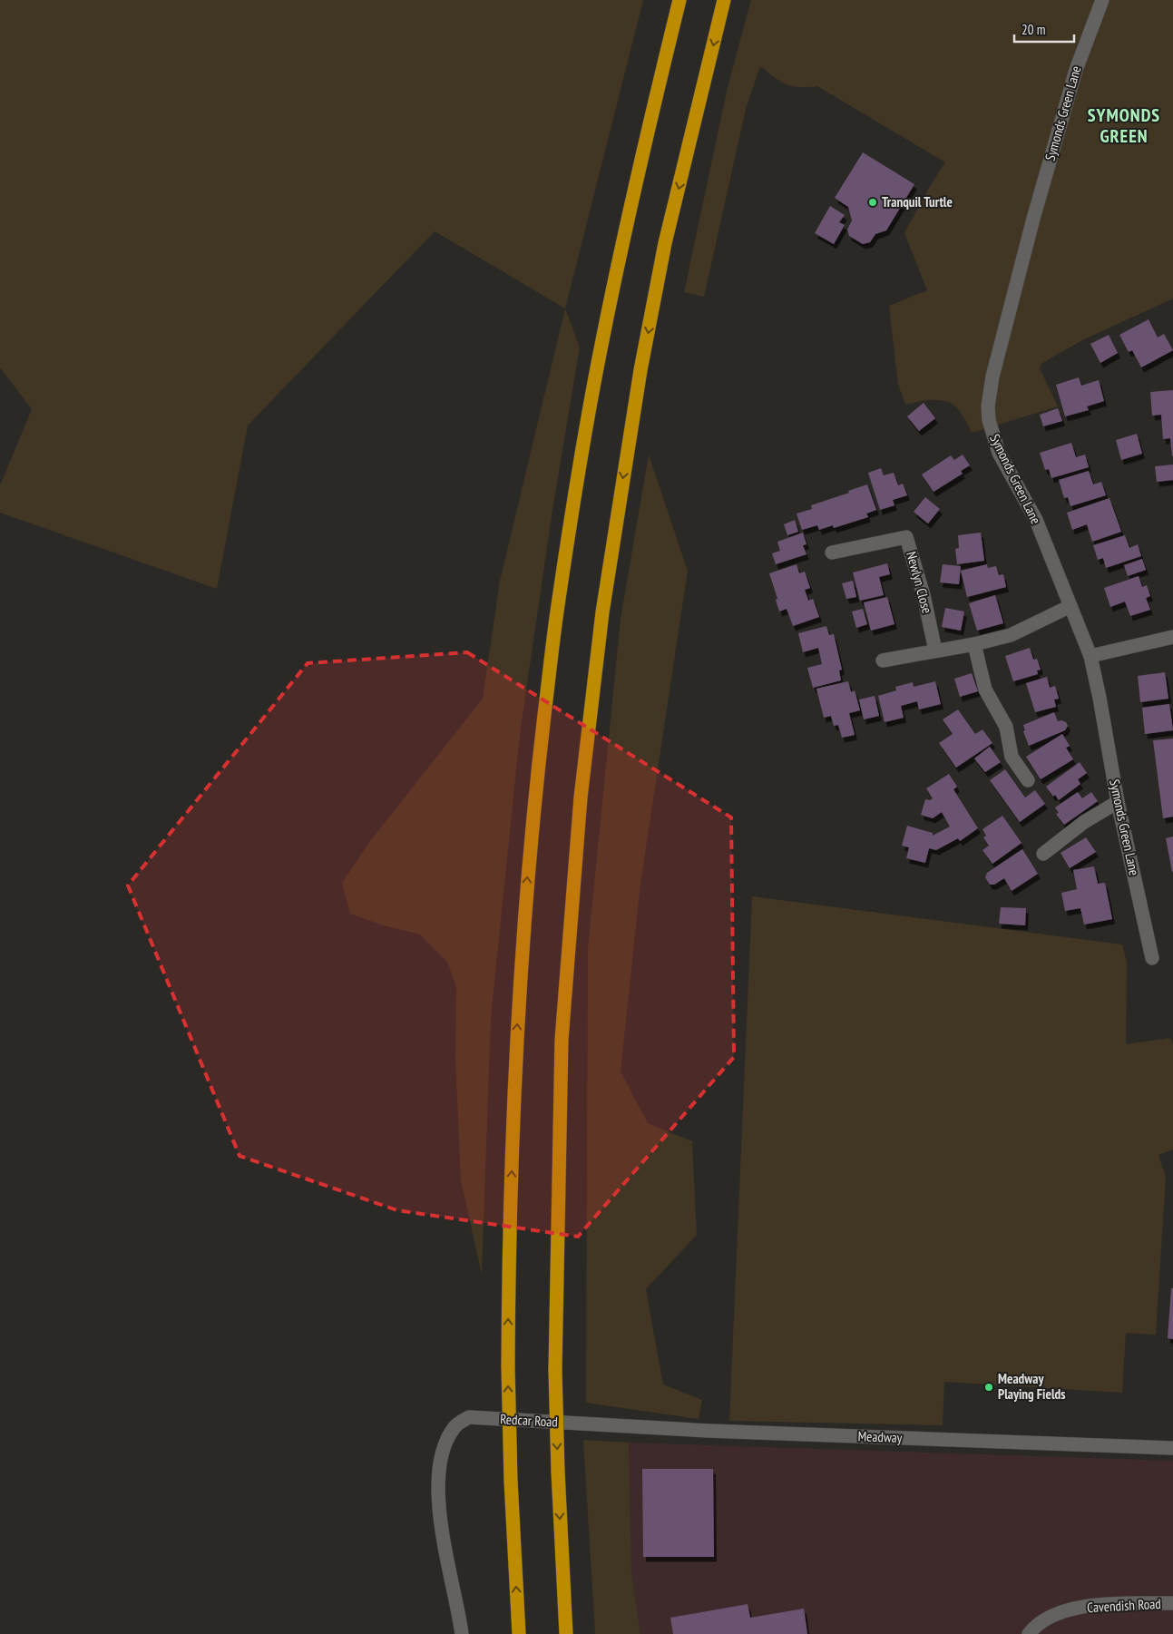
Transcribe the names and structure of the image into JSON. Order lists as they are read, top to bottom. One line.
{"streets":{"street":["Symonds Green Lane","Newlyn Close","Redcar Road","Meadway","Cavendish Road"]},"crossings":[["Redcar Road","Meadway"]],"districts":["SYMONDS GREEN"],"places":["Tranquil Turtle","Meadway Playing Fields"],"scale_bar":"20 m"}
